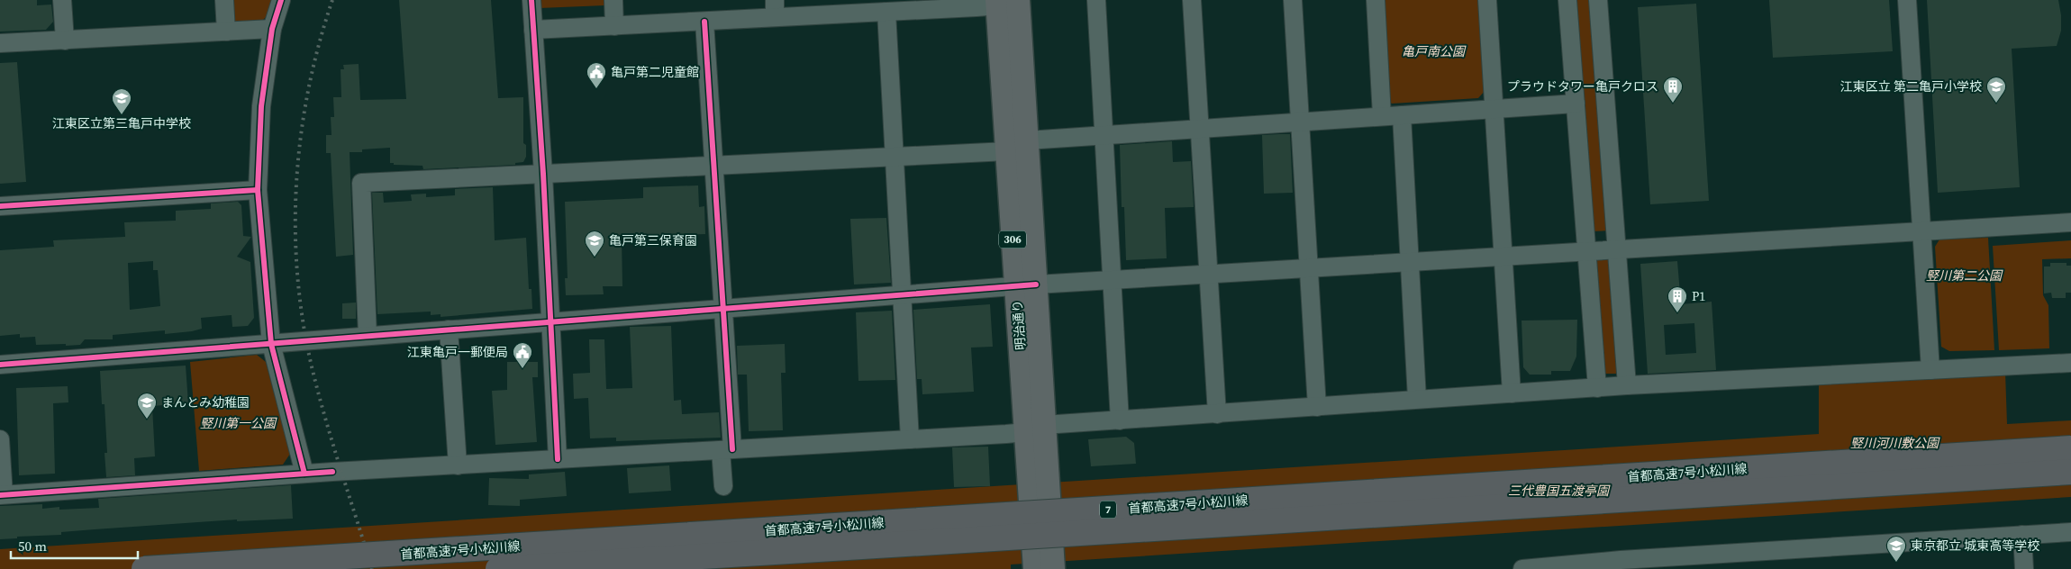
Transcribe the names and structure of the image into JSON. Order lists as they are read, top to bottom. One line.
{"streets":{"highway":["首都高速7号小松川線","7"],"main road":["306","明治通り"]},"parks":["亀戸南公園","竪川第二公園","竪川第一公園","竪川河川敷公園","三代豊国五渡亭園"],"places":{"public building":["亀戸第二児童館","江東亀戸一郵便局"],"building":["プラウドタワー亀戸クロス","P1"],"school or university":["江東区立 第二亀戸小学校","江東区立第三亀戸中学校","亀戸第三保育園","まんとみ幼稚園","東京都立 城東高等学校"]},"scale_bar":"50 m"}
